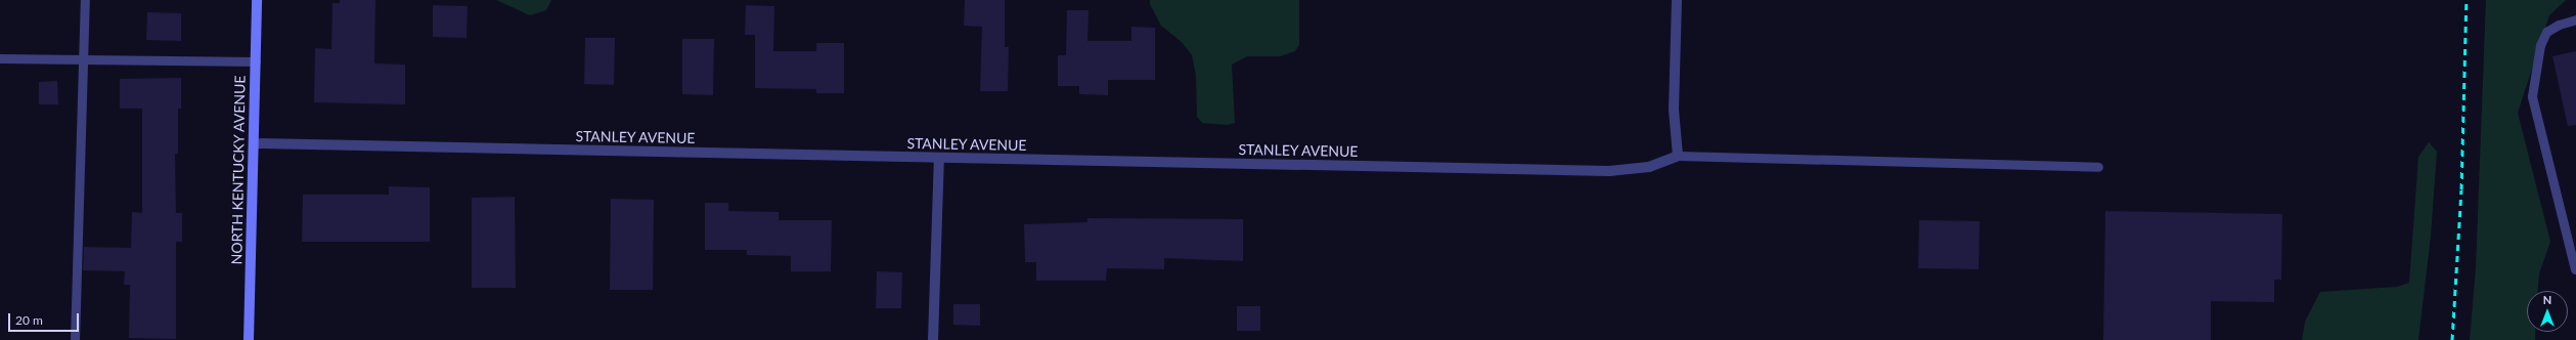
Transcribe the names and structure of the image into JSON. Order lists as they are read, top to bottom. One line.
{"streets":{"street":["STANLEY AVENUE","NORTH KENTUCKY AVENUE"]},"crossings":[["STANLEY AVENUE","NORTH KENTUCKY AVENUE"]],"scale_bar":"20 m","north":"top"}
